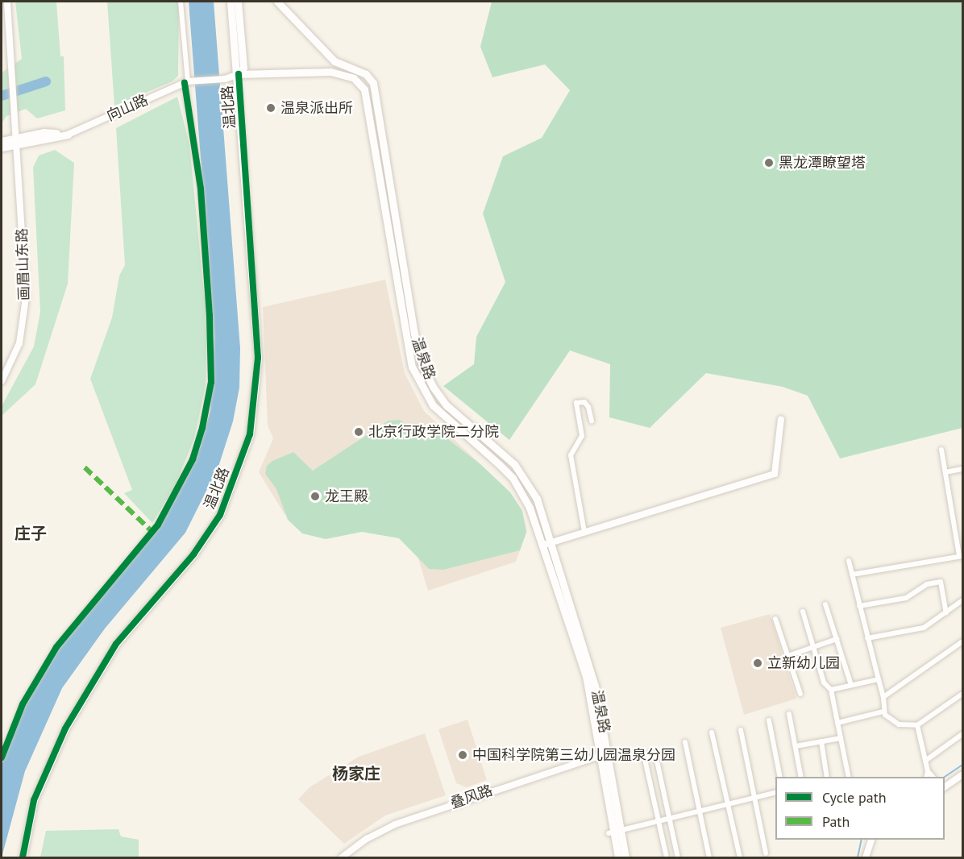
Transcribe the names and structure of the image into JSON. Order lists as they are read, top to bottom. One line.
{"streets":{"main road":["温北路","向山路","温泉路"],"street":["画眉山东路","叠风路"]},"crossings":[["温北路","向山路"],["温北路","温泉路"],["向山路","画眉山东路"],["向山路","温泉路"],["温泉路","叠风路"]],"districts":["庄子","杨家庄"],"places":["温泉派出所","黑龙潭瞭望塔","北京行政学院二分院","龙王殿","立新幼儿园","中国科学院第三幼儿园温泉分园"],"legend":["Cycle path","Path"]}
